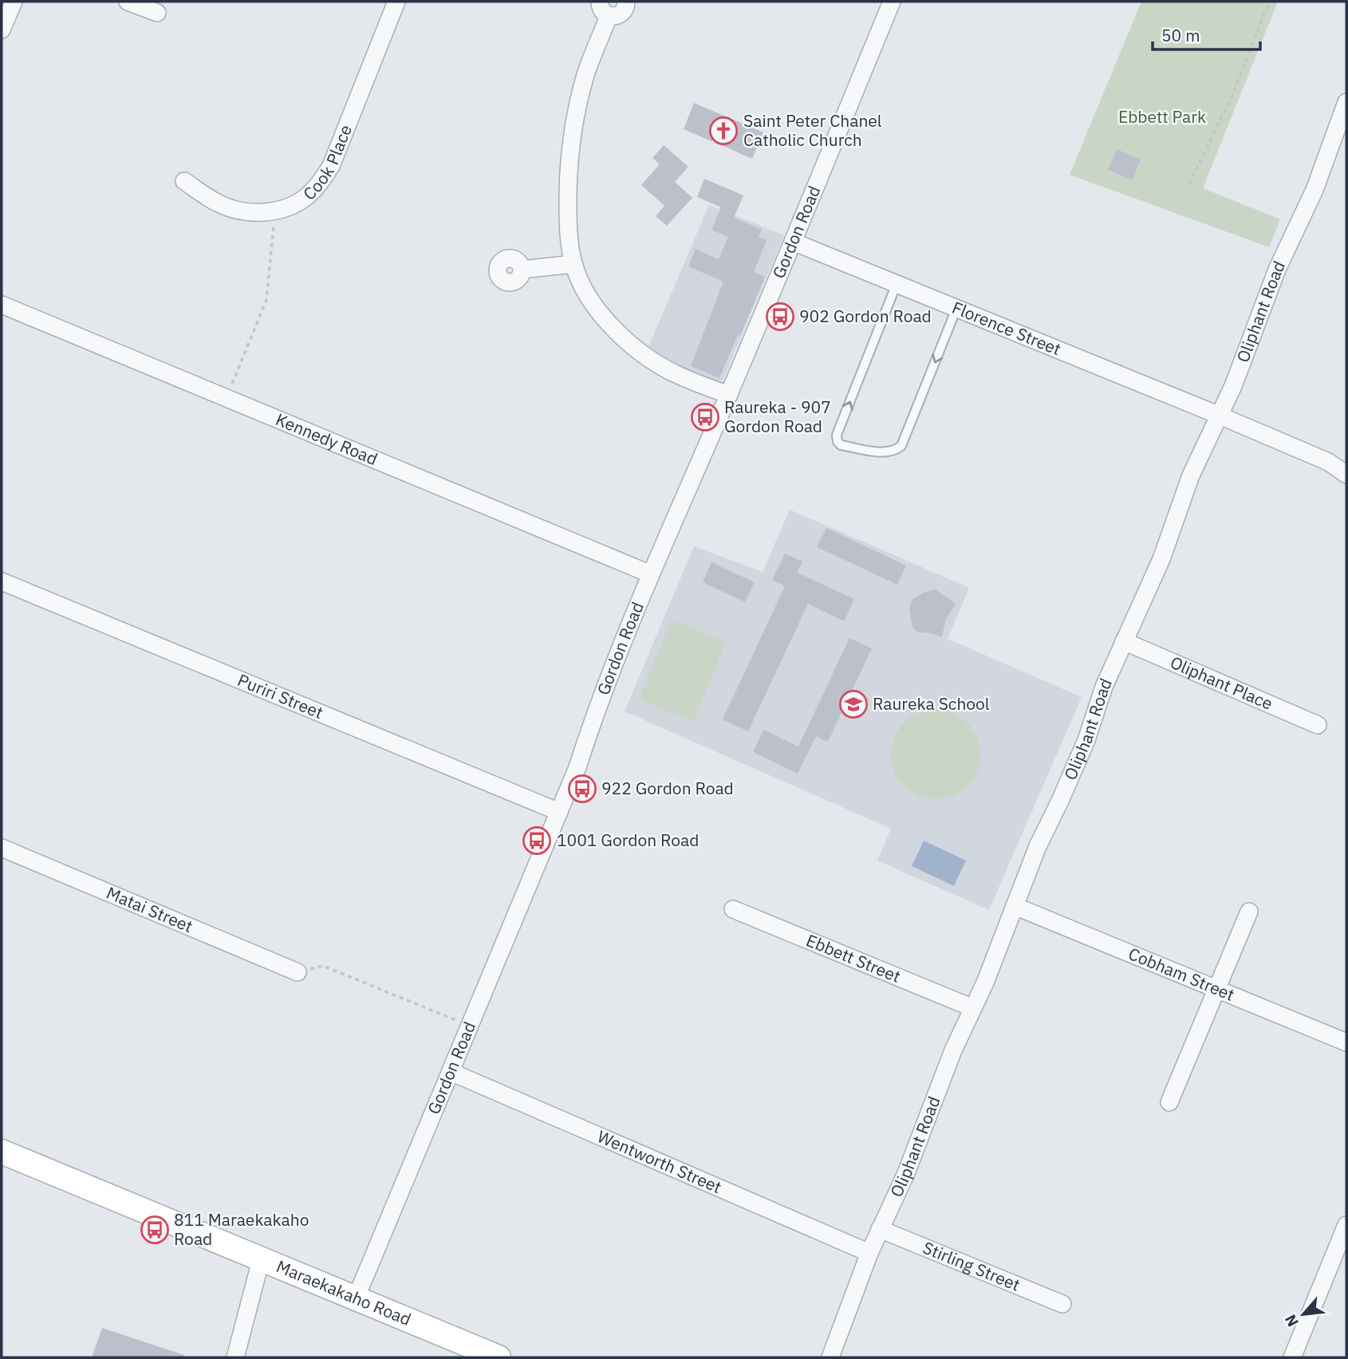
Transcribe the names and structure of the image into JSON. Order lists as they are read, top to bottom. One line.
{"streets":{"main road":["Maraekakaho Road"],"street":["Cook Place","Gordon Road","Oliphant Road","Florence Street","Kennedy Road","Oliphant Place","Puriri Street","Matai Street","Ebbett Street","Cobham Street","Wentworth Street","Stirling Street"]},"crossings":[["Gordon Road","Florence Street"],["Gordon Road","Kennedy Road"],["Gordon Road","Puriri Street"],["Gordon Road","Wentworth Street"],["Gordon Road","Maraekakaho Road"],["Oliphant Road","Florence Street"],["Oliphant Road","Oliphant Place"],["Oliphant Road","Ebbett Street"],["Oliphant Road","Cobham Street"],["Oliphant Road","Wentworth Street"],["Oliphant Road","Stirling Street"]],"parks":["Ebbett Park"],"places":{"church":["Saint Peter Chanel Catholic Church"],"bus stop":["902 Gordon Road","Raureka - 907 Gordon Road","922 Gordon Road","1001 Gordon Road","811 Maraekakaho Road"],"school or university":["Raureka School"]},"scale_bar":"50 m","north":"bottom left"}
